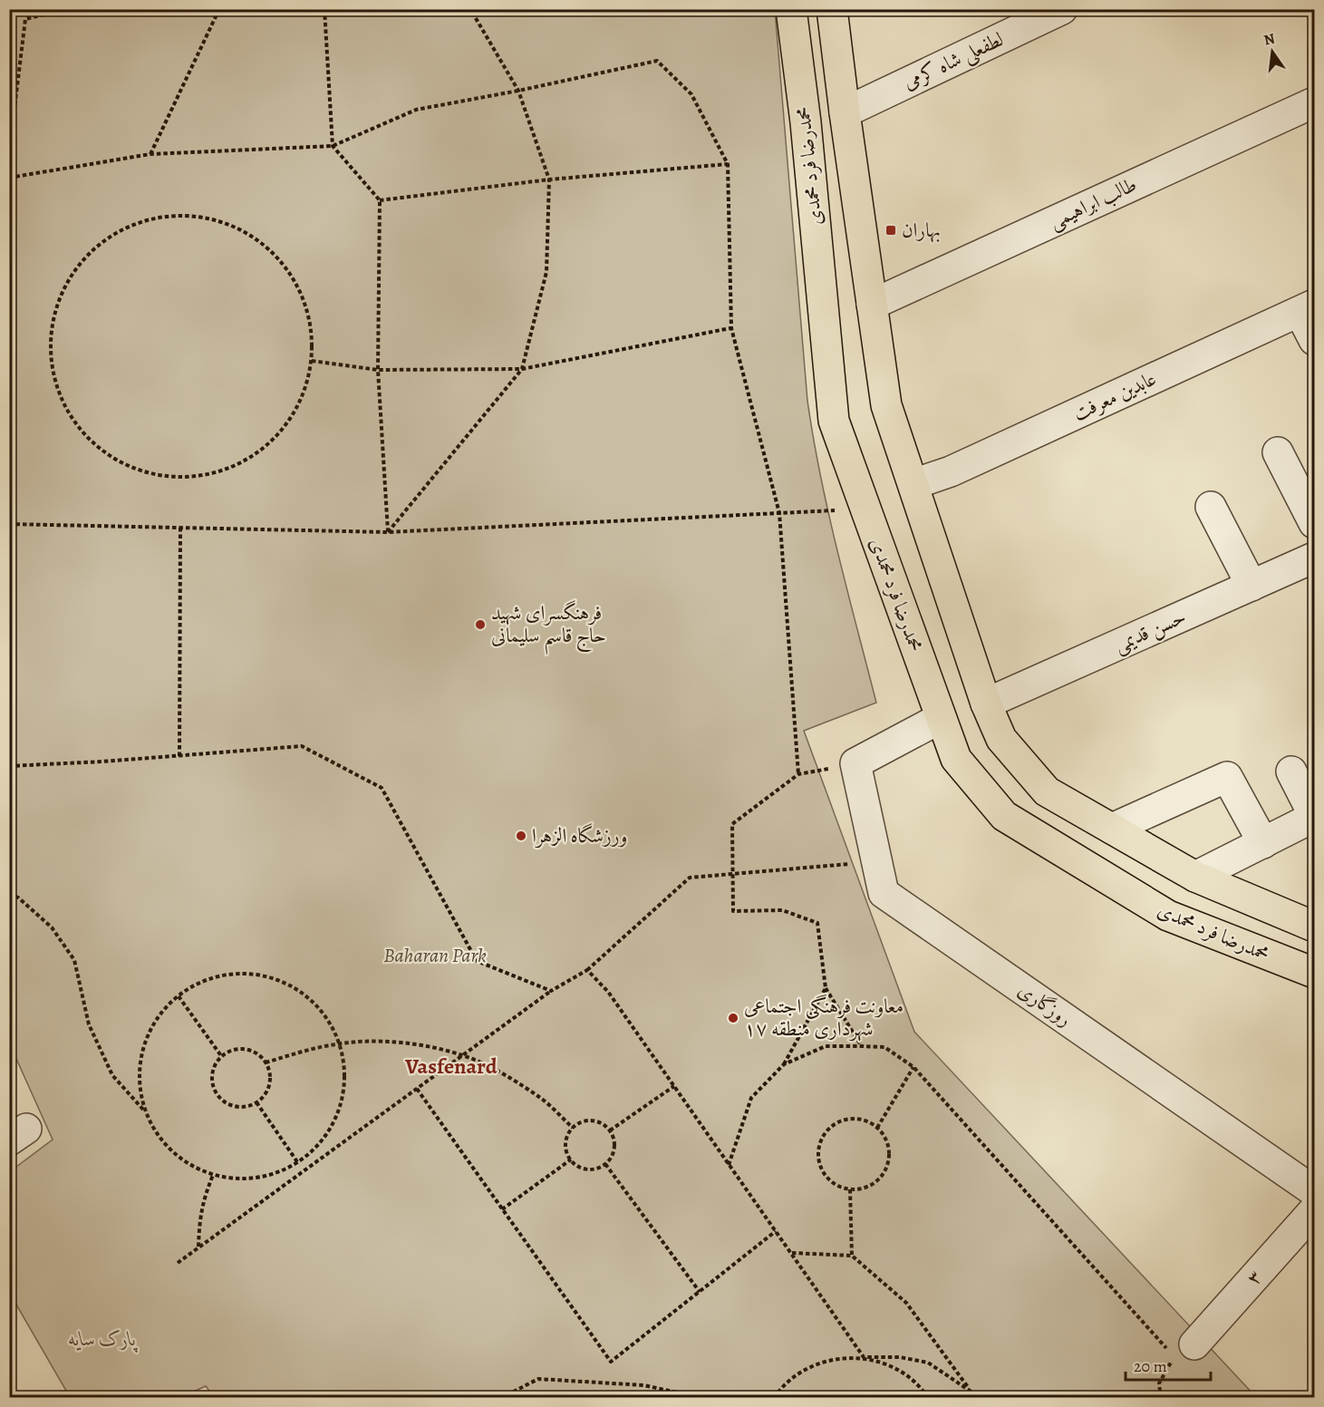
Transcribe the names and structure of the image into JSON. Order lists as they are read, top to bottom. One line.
{"streets":{"main road":["محمدرضا فرد محمدی"],"street":["لطفعلی شاه کرمی","طالب ابراهیمی","عابدین معرفت","حسن قدیمی","روزگاری","۳"]},"crossings":[["لطفعلی شاه کرمی","محمدرضا فرد محمدی"],["محمدرضا فرد محمدی","طالب ابراهیمی"],["محمدرضا فرد محمدی","عابدین معرفت"],["محمدرضا فرد محمدی","حسن قدیمی"]],"districts":["Vasfenard"],"parks":["Baharan Park","پارک سایه"],"places":{"transit":["بهاران"],"other":["فرهنگسرای شهید حاج قاسم سلیمانی","ورزشگاه الزهرا","معاونت فرهنگی اجتماعی شهرداری منطقه ۱۷"]},"scale_bar":"20 m","north":"top"}
